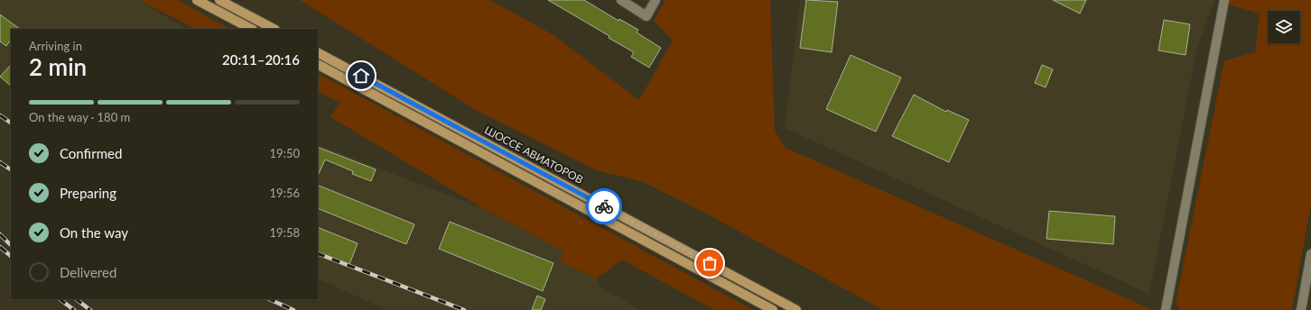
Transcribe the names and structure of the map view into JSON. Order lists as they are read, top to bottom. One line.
{"streets":{"main road":["ШОССЕ АВИАТОРОВ"]},"page":{"heading":["2 min","Arriving in","20:11–20:16"],"bar":"On the way · 180 m","list":[["Confirmed","19:50"],["Preparing","19:56"],["On the way","19:58"],"Delivered"]}}
